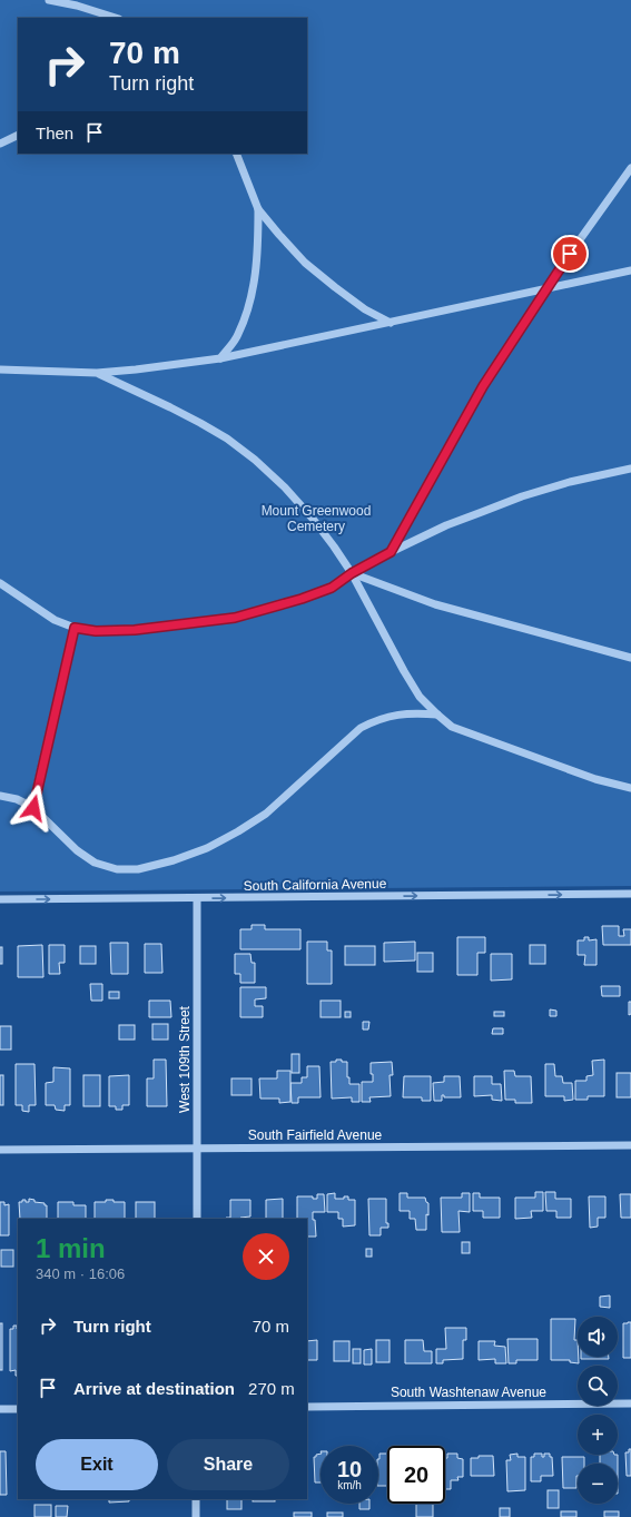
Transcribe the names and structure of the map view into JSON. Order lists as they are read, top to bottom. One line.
{"streets":{"street":["South California Avenue","West 109th Street","South Fairfield Avenue","South Washtenaw Avenue"]},"crossings":[["South California Avenue","West 109th Street"],["West 109th Street","South Fairfield Avenue"]],"one_way":["South California Avenue"],"parks":["Mount Greenwood Cemetery"],"page":{"turn":["70 m","Turn right"],"then":"Then","heading":["1 min","340 m · 16:06"],"list":[{"name":"Turn right","value":"70 m"},{"name":"Arrive at destination","value":"270 m"}],"map_buttons":["+","−"],"buttons":["Exit","Share"],"speed":"10 km/h","limit":"20"}}
